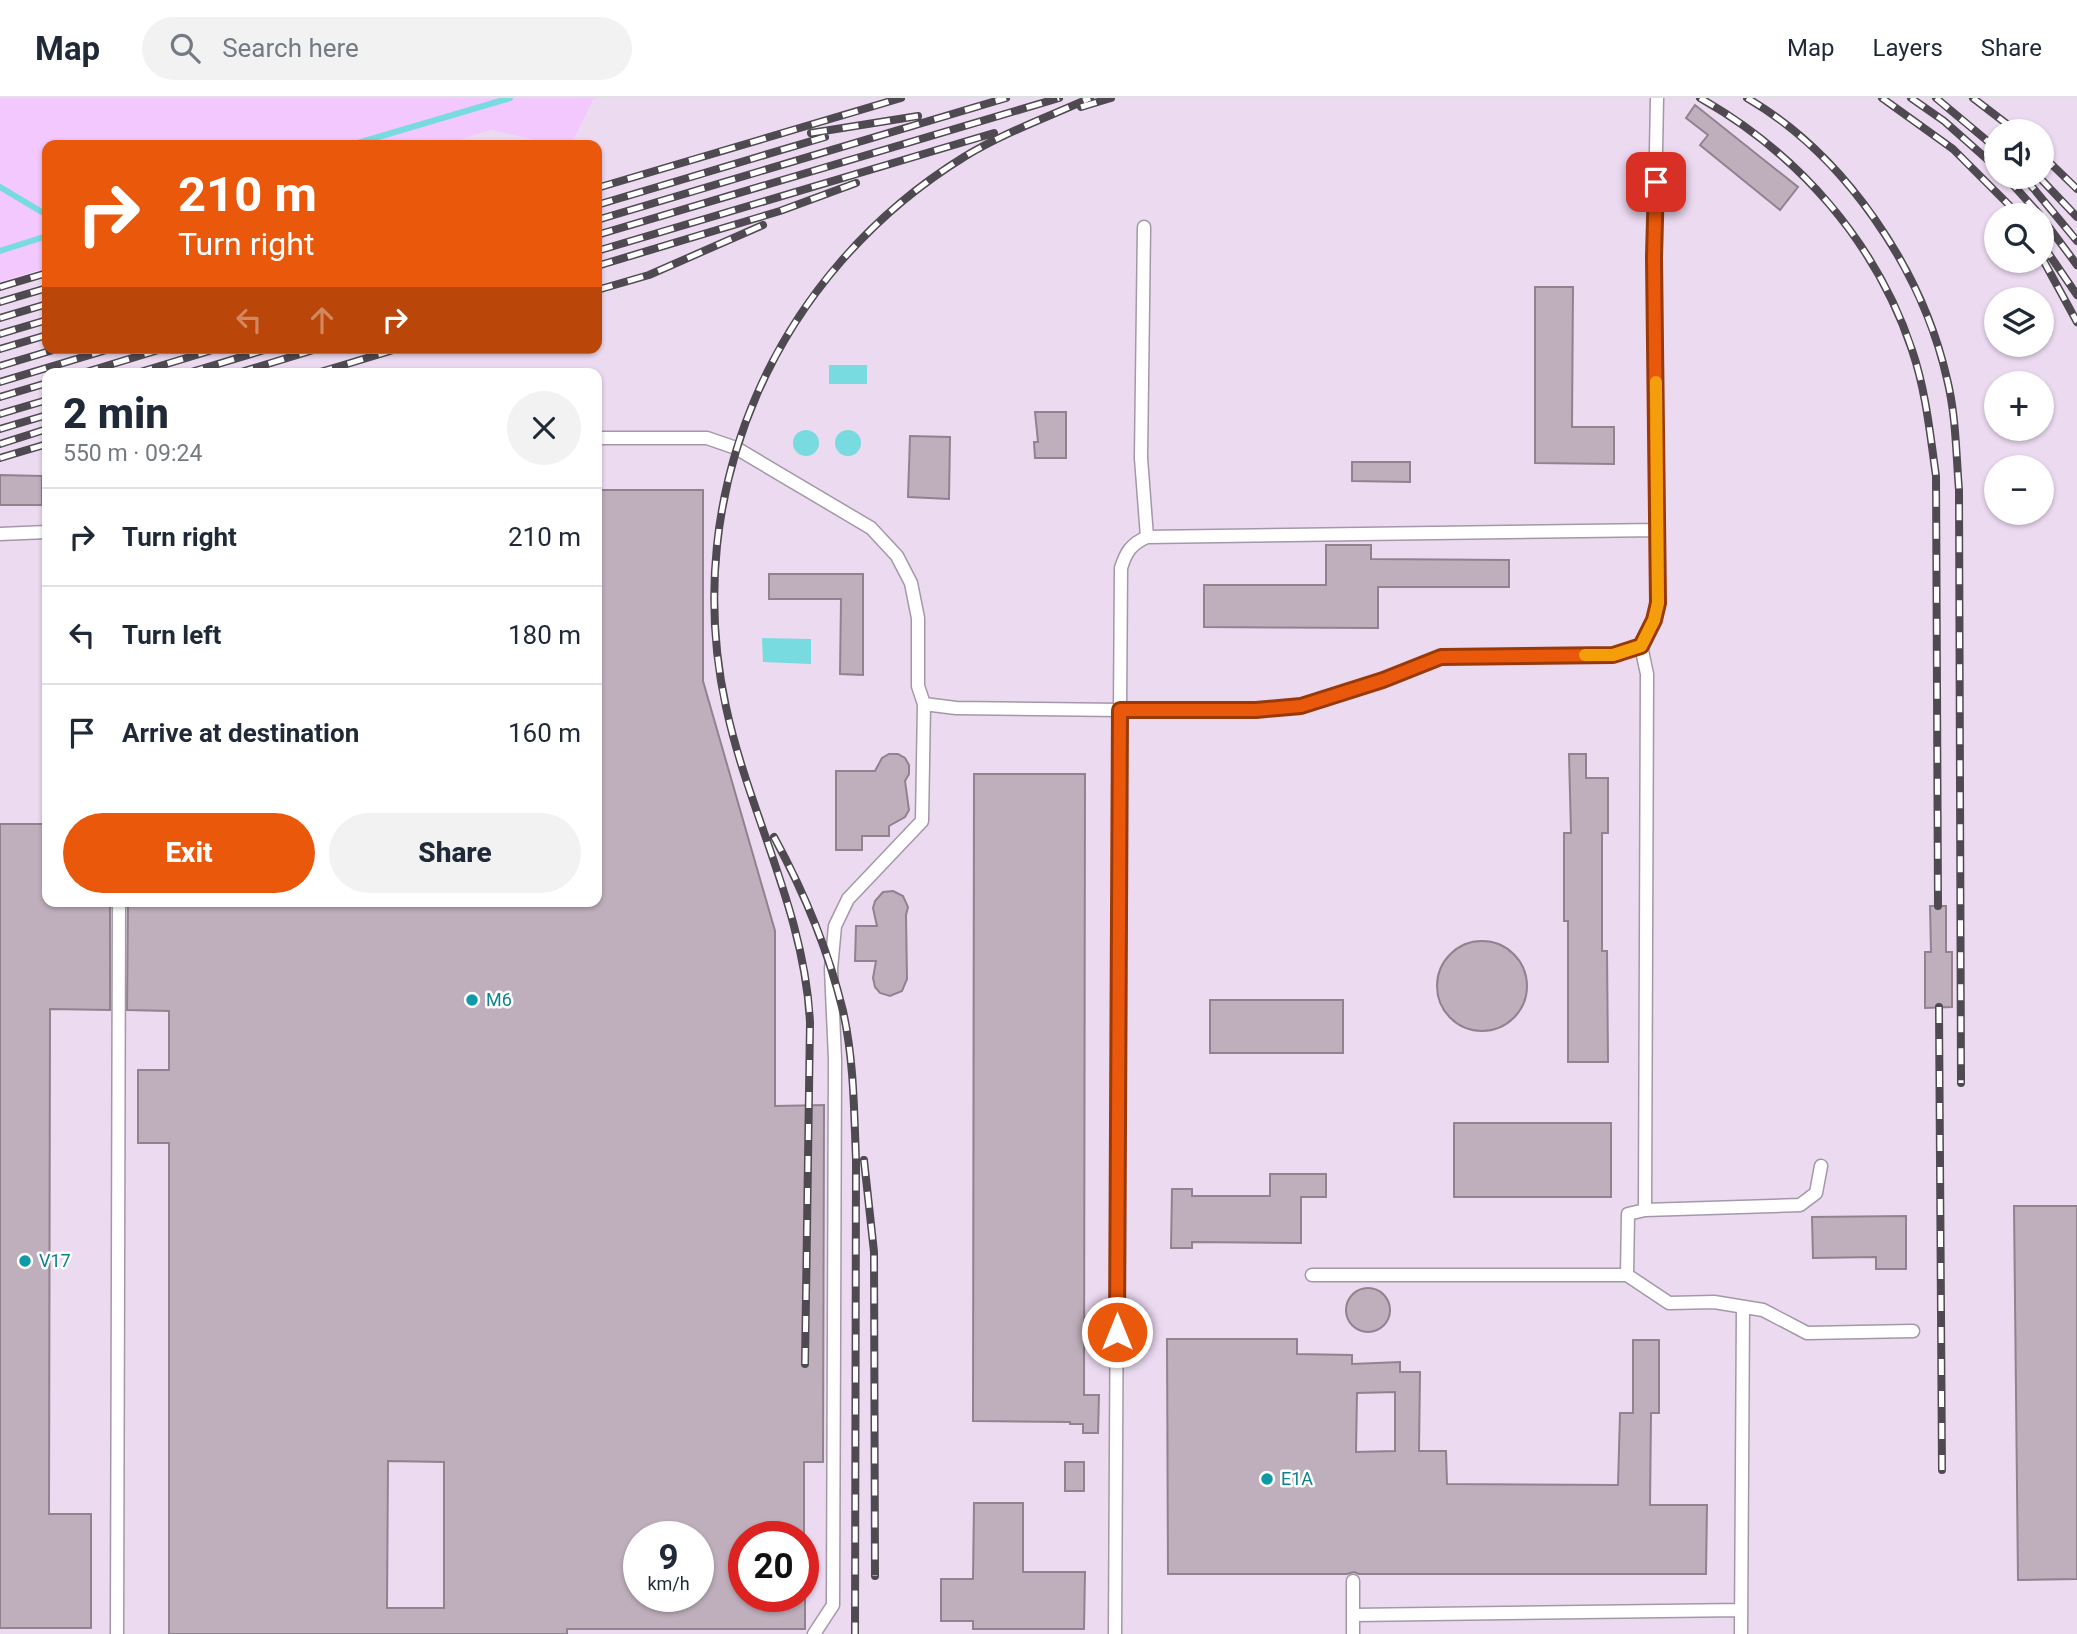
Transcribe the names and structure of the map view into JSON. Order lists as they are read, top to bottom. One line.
{"places":["M6","V17","E1A"],"page":{"header":"Map","search":"Search here","nav":["Map","Layers","Share"],"map_buttons":["+","−"],"turn":["210 m","Turn right"],"heading":["2 min","550 m · 09:24"],"list":[{"name":"Turn right","value":"210 m"},{"name":"Turn left","value":"180 m"},{"name":"Arrive at destination","value":"160 m"}],"buttons":["Exit","Share"],"speed":"9 km/h","limit":"20"}}
